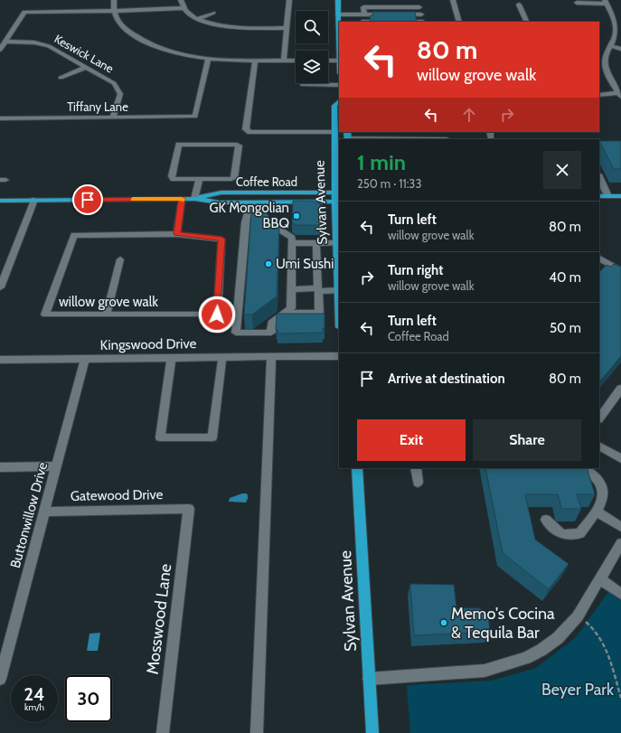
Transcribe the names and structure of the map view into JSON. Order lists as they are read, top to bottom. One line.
{"streets":{"main road":["Coffee Road","Sylvan Avenue"],"street":["Keswick Lane","Tiffany Lane","willow grove walk","Kingswood Drive","Gatewood Drive","Buttonwillow Drive","Mosswood Lane"]},"crossings":[["Keswick Lane","Tiffany Lane"],["Coffee Road","Sylvan Avenue"],["Kingswood Drive","Buttonwillow Drive"],["Gatewood Drive","Buttonwillow Drive"],["Gatewood Drive","Mosswood Lane"]],"parks":["Beyer Park"],"places":["GK Mongolian BBQ","Umi Sushi","Memo's Cocina & Tequila Bar"],"page":{"turn":["80 m","willow grove walk"],"heading":["1 min","250 m · 11:33"],"list":[{"name":"Turn left","note":"willow grove walk","value":"80 m"},{"name":"Turn right","note":"willow grove walk","value":"40 m"},{"name":"Turn left","note":"Coffee Road","value":"50 m"},{"name":"Arrive at destination","value":"80 m"}],"buttons":["Exit","Share"],"speed":"24 km/h","limit":"30"}}
